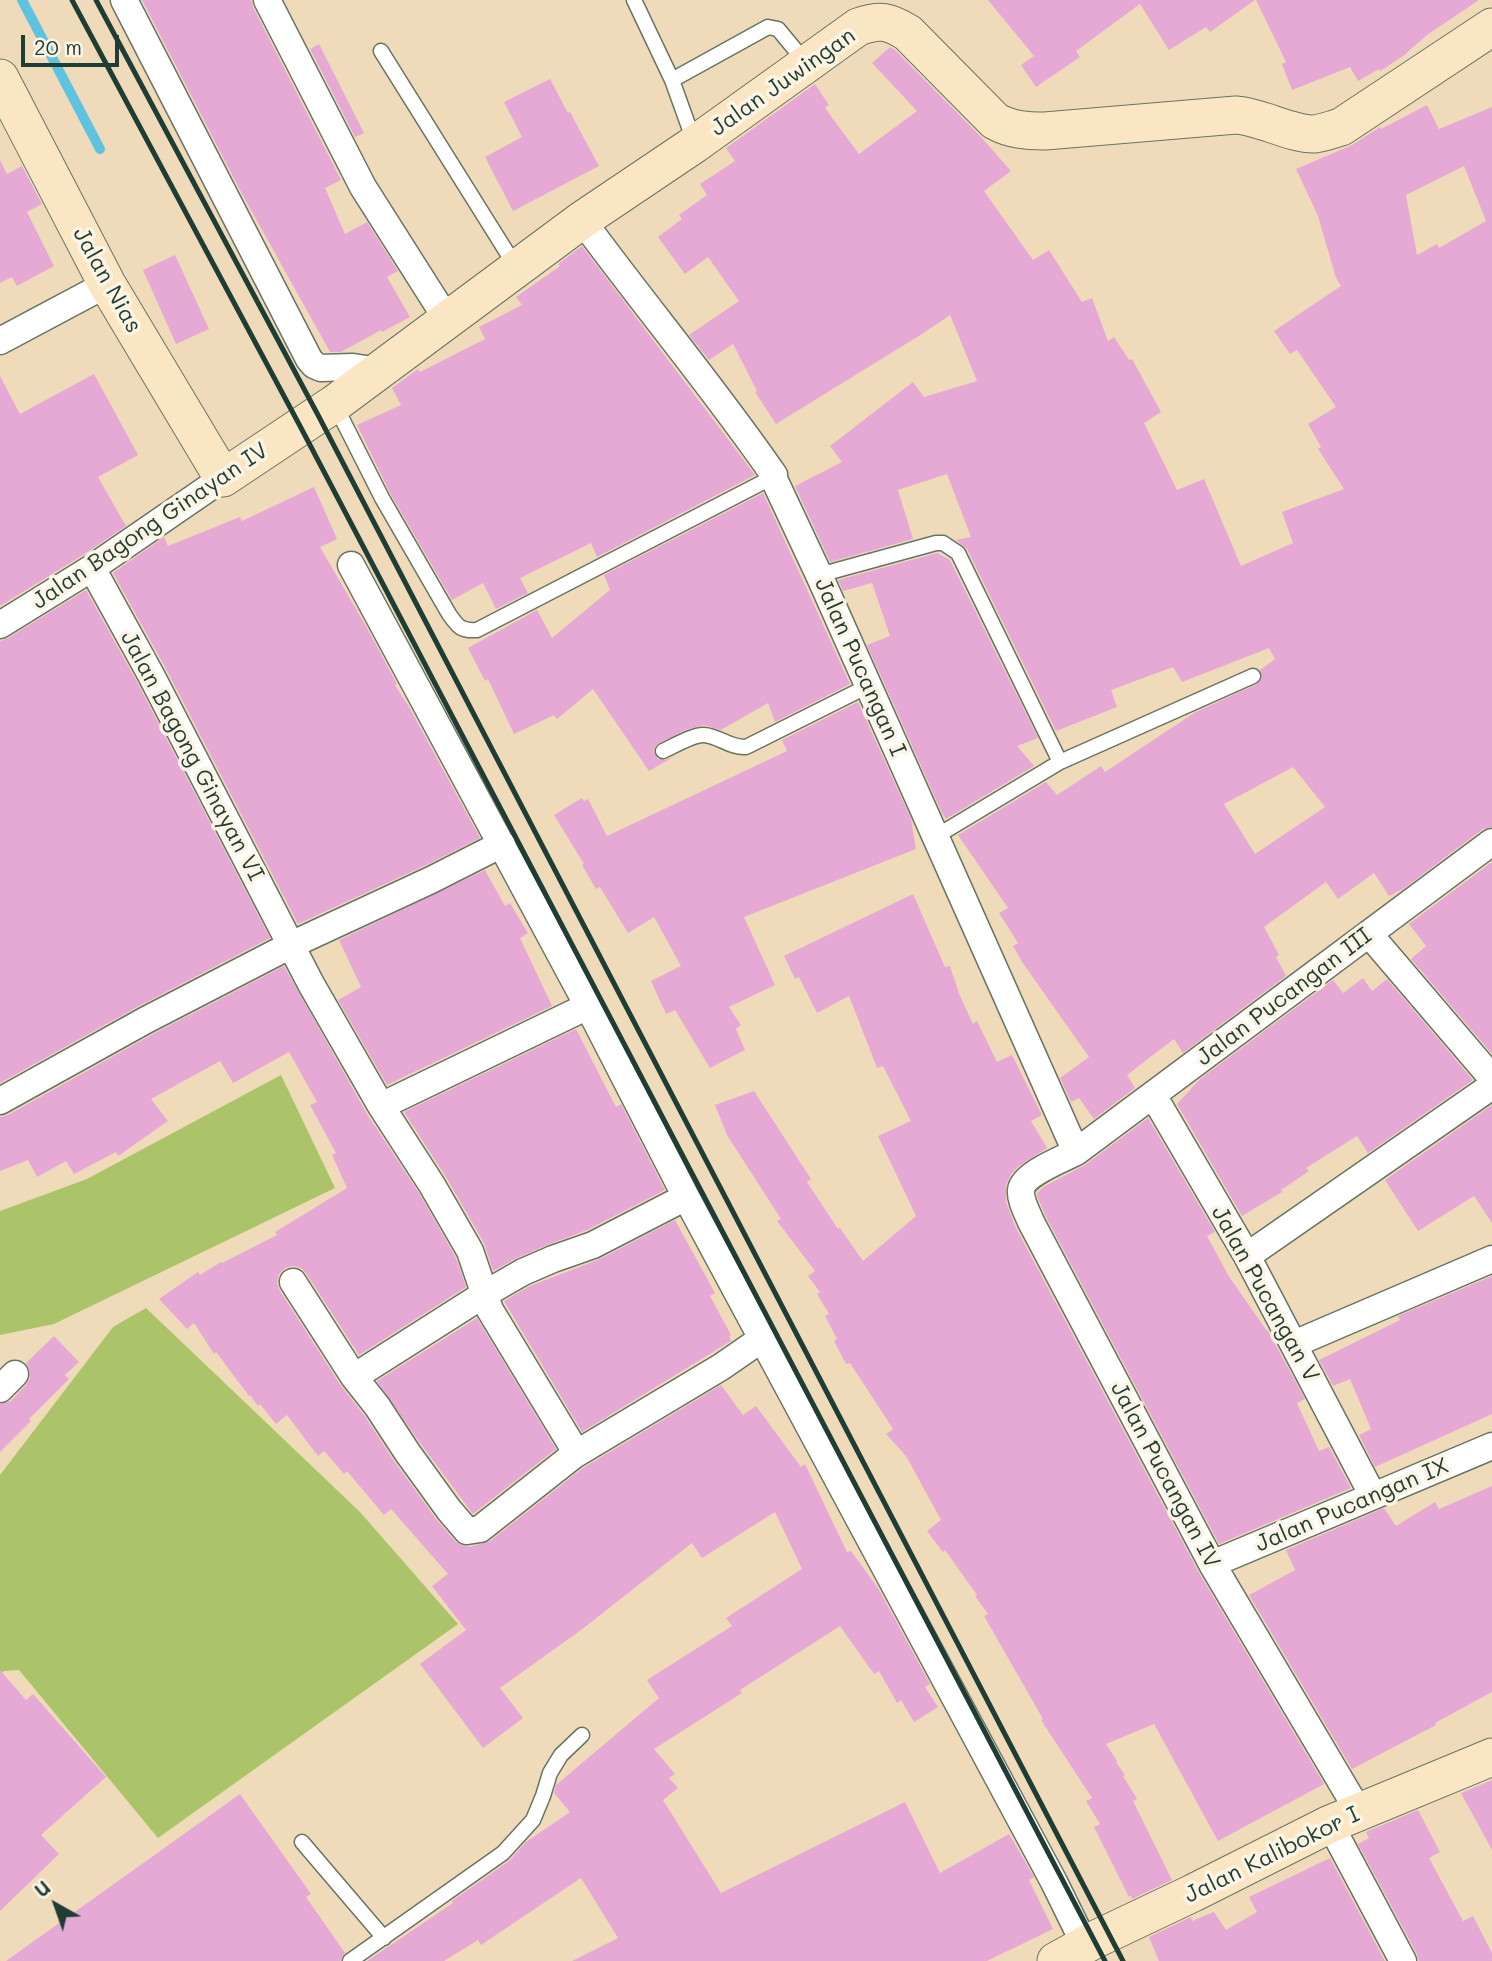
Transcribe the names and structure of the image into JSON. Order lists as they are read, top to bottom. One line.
{"streets":{"street":["Jalan Juwingan","Jalan Nias","Jalan Bagong Ginayan IV","Jalan Pucangan I","Jalan Bagong Ginayan VI","Jalan Pucangan III","Jalan Pucangan V","Jalan Pucangan IV","Jalan Pucangan IX","Jalan Kalibokor I"]},"crossings":[["Jalan Juwingan","Jalan Bagong Ginayan IV"],["Jalan Juwingan","Jalan Pucangan I"],["Jalan Nias","Jalan Bagong Ginayan IV"],["Jalan Bagong Ginayan IV","Jalan Bagong Ginayan VI"],["Jalan Pucangan I","Jalan Pucangan III"],["Jalan Pucangan I","Jalan Pucangan IV"],["Jalan Pucangan III","Jalan Pucangan V"],["Jalan Pucangan III","Jalan Pucangan IV"],["Jalan Pucangan V","Jalan Pucangan IX"],["Jalan Pucangan IV","Jalan Pucangan IX"],["Jalan Pucangan IV","Jalan Kalibokor I"]],"scale_bar":"20 m","north":"top left"}
